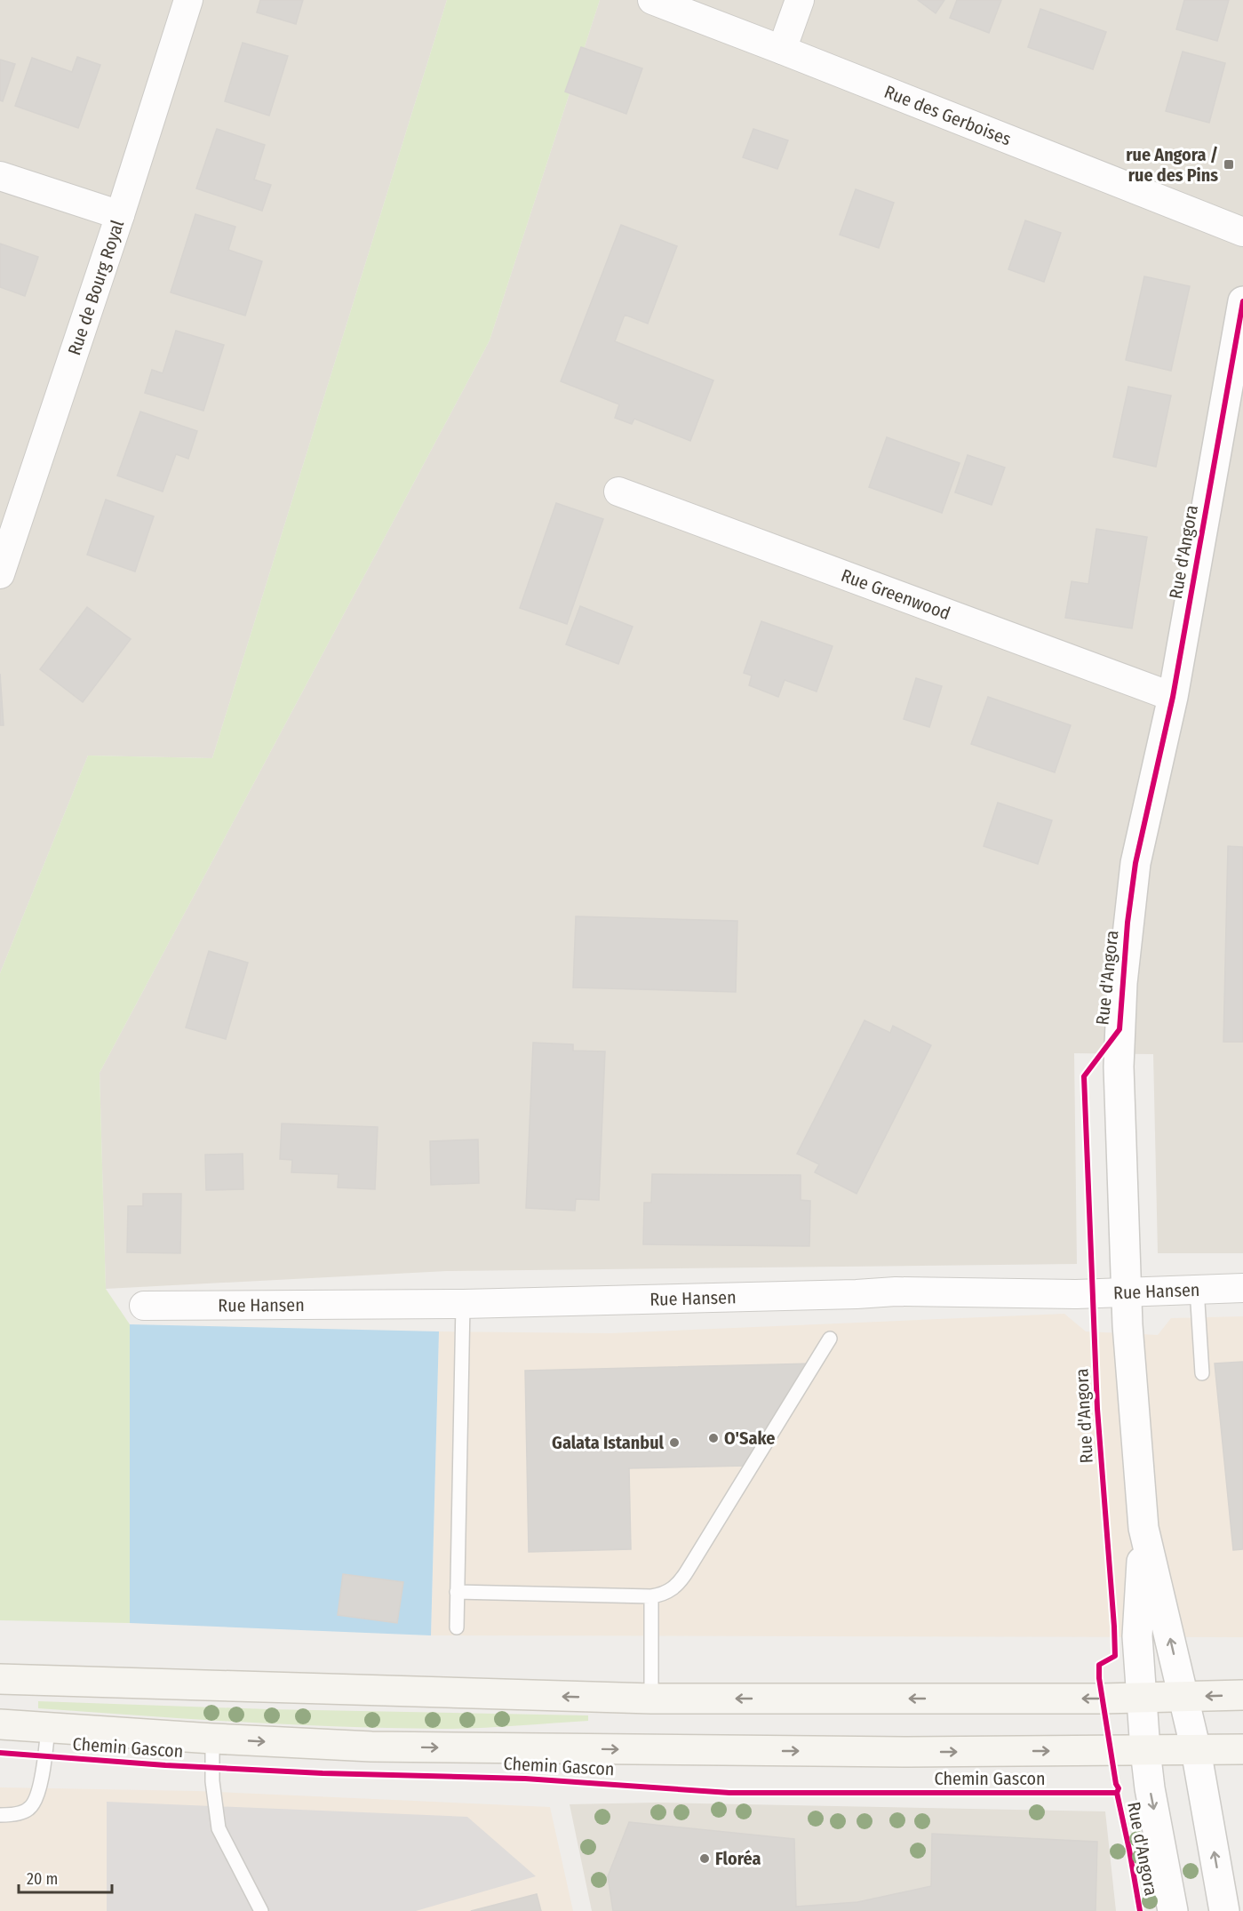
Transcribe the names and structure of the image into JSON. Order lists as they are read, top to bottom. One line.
{"streets":{"main road":["Chemin Gascon"],"street":["Rue des Gerboises","Rue de Bourg Royal","Rue d'Angora","Rue Greenwood","Rue Hansen"]},"crossings":[["Rue d'Angora","Rue Greenwood"],["Rue d'Angora","Rue Hansen"],["Rue d'Angora","Chemin Gascon"]],"places":{"transit":["rue Angora / rue des Pins"],"other":["O'Sake","Galata Istanbul","Floréa"]},"scale_bar":"20 m"}
